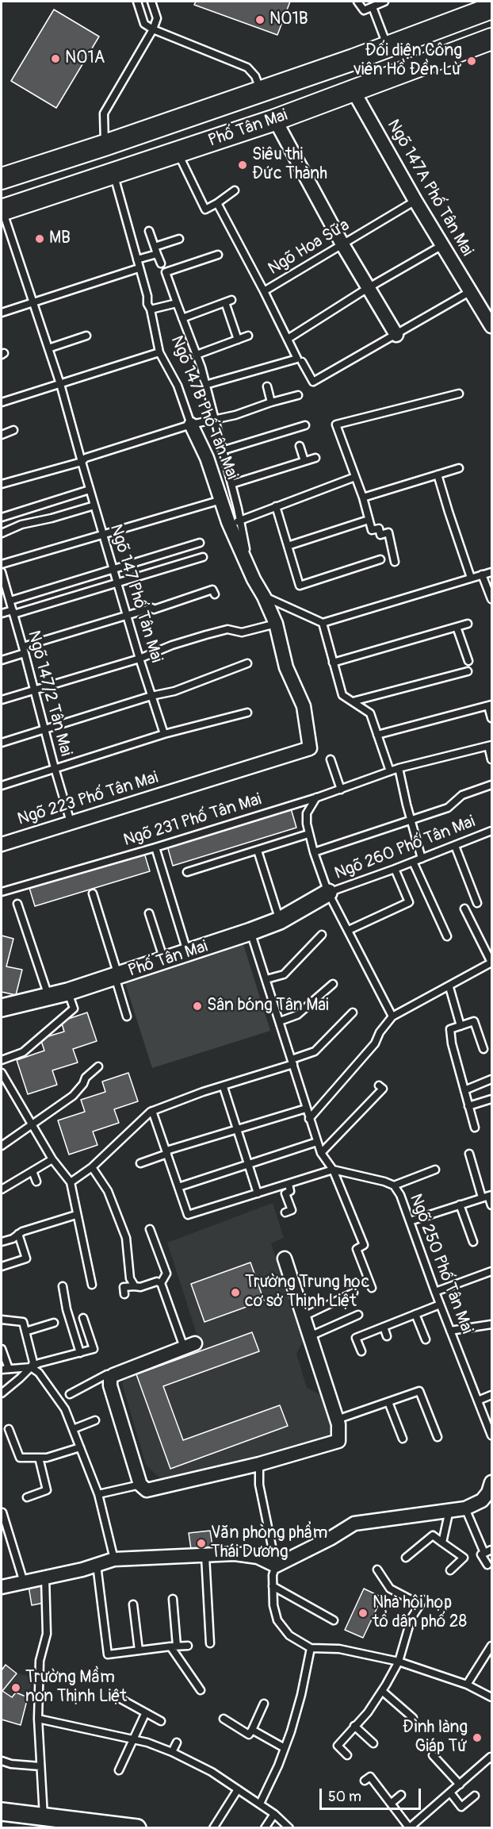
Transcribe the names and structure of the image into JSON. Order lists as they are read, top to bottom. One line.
{"streets":{"main road":["Phố Tân Mai"],"street":["Ngõ 147A Phố Tân Mai","Ngõ 147B Phố Tân Mai","Ngõ 223 Phố Tân Mai"],"lane":["Ngõ Hoa Sữa","Ngõ 147 Phố Tân Mai","Ngõ 147/2 Tân Mai","Ngõ 231 Phố Tân Mai","Ngõ 260 Phố Tân Mai","Ngõ 250 Phố Tân Mai"]},"crossings":[["Phố Tân Mai","Ngõ 147A Phố Tân Mai"],["Phố Tân Mai","Ngõ 147B Phố Tân Mai"],["Phố Tân Mai","Ngõ 147 Phố Tân Mai"],["Phố Tân Mai","Ngõ 260 Phố Tân Mai"],["Ngõ 147A Phố Tân Mai","Ngõ Hoa Sữa"],["Ngõ Hoa Sữa","Ngõ 147B Phố Tân Mai"],["Ngõ 147B Phố Tân Mai","Ngõ 223 Phố Tân Mai"],["Ngõ 147/2 Tân Mai","Ngõ 223 Phố Tân Mai"]],"places":["N01B","N01A","Đối diện Công viên Hồ Đền Lừ","Siêu thị Đức Thành","MB","Sân bóng Tân Mai","Trường Trung học cơ sở Thịnh Liệt","Văn phòng phẩm Thái Dương","Nhà hội họp tổ dân phố 28","Trường Mầm non Thịnh Liệt","Đình làng Giáp Tứ"],"scale_bar":"50 m"}
